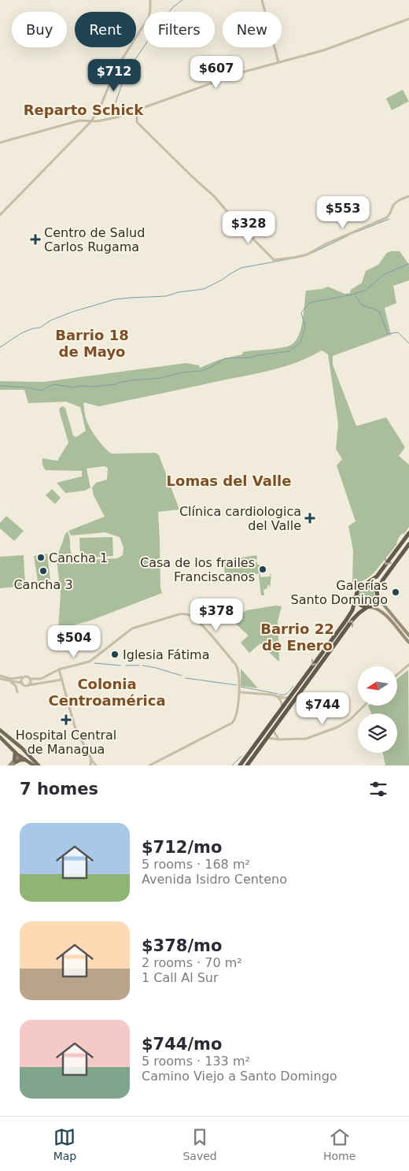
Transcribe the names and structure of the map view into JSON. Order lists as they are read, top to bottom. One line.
{"districts":["Reparto Schick","Barrio 18 de Mayo","Lomas del Valle","Barrio 22 de Enero","Colonia Centroamérica"],"places":{"health":["Centro de Salud Carlos Rugama","Clínica cardiologica del Valle","Hospital Central de Managua"],"other":["Cancha 1","Casa de los frailes Franciscanos","Cancha 3","Galerías Santo Domingo","Iglesia Fátima"]},"north":"left","page":{"chip":["Buy","Rent","Filters","New"],"price":["$607","$712","$553","$328","$378","$504","$744"],"heading":"7 homes","list":[{"name":"$712/mo","note":"5 rooms · 168 m² · Avenida Isidro Centeno"},{"name":"$378/mo","note":"2 rooms · 70 m² · 1 Call Al Sur"},{"name":"$744/mo","note":"5 rooms · 133 m² · Camino Viejo a Santo Domingo"}],"tabs":["Map","Saved","Home"]}}
